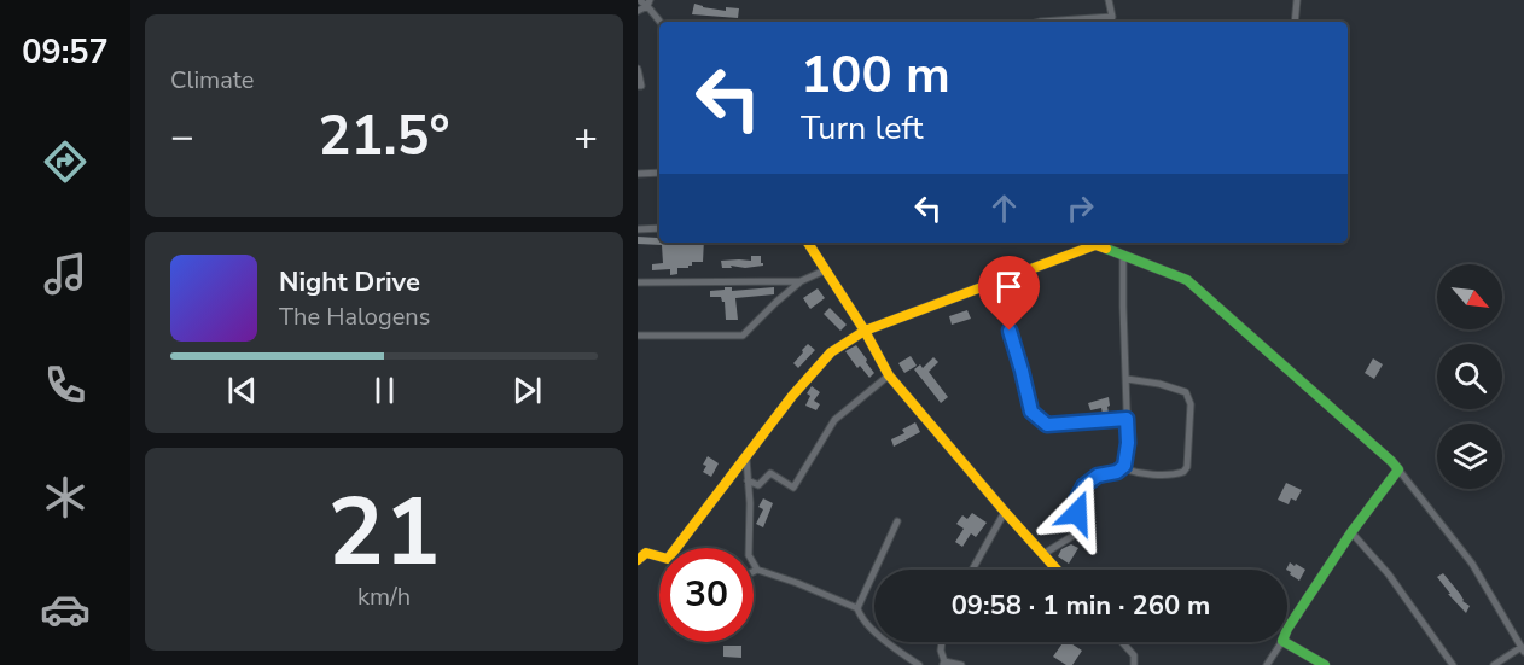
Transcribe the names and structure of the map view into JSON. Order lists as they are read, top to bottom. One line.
{"north":"bottom right","page":{"tabs":"09:57","tile":["Climate",["21","km/h"]],"turn":["100 m","Turn left"],"heat":["−","21.5°","+"],"song":["Night Drive","The Halogens"],"limit":"30","trip":"09:58 · 1 min · 260 m"}}
